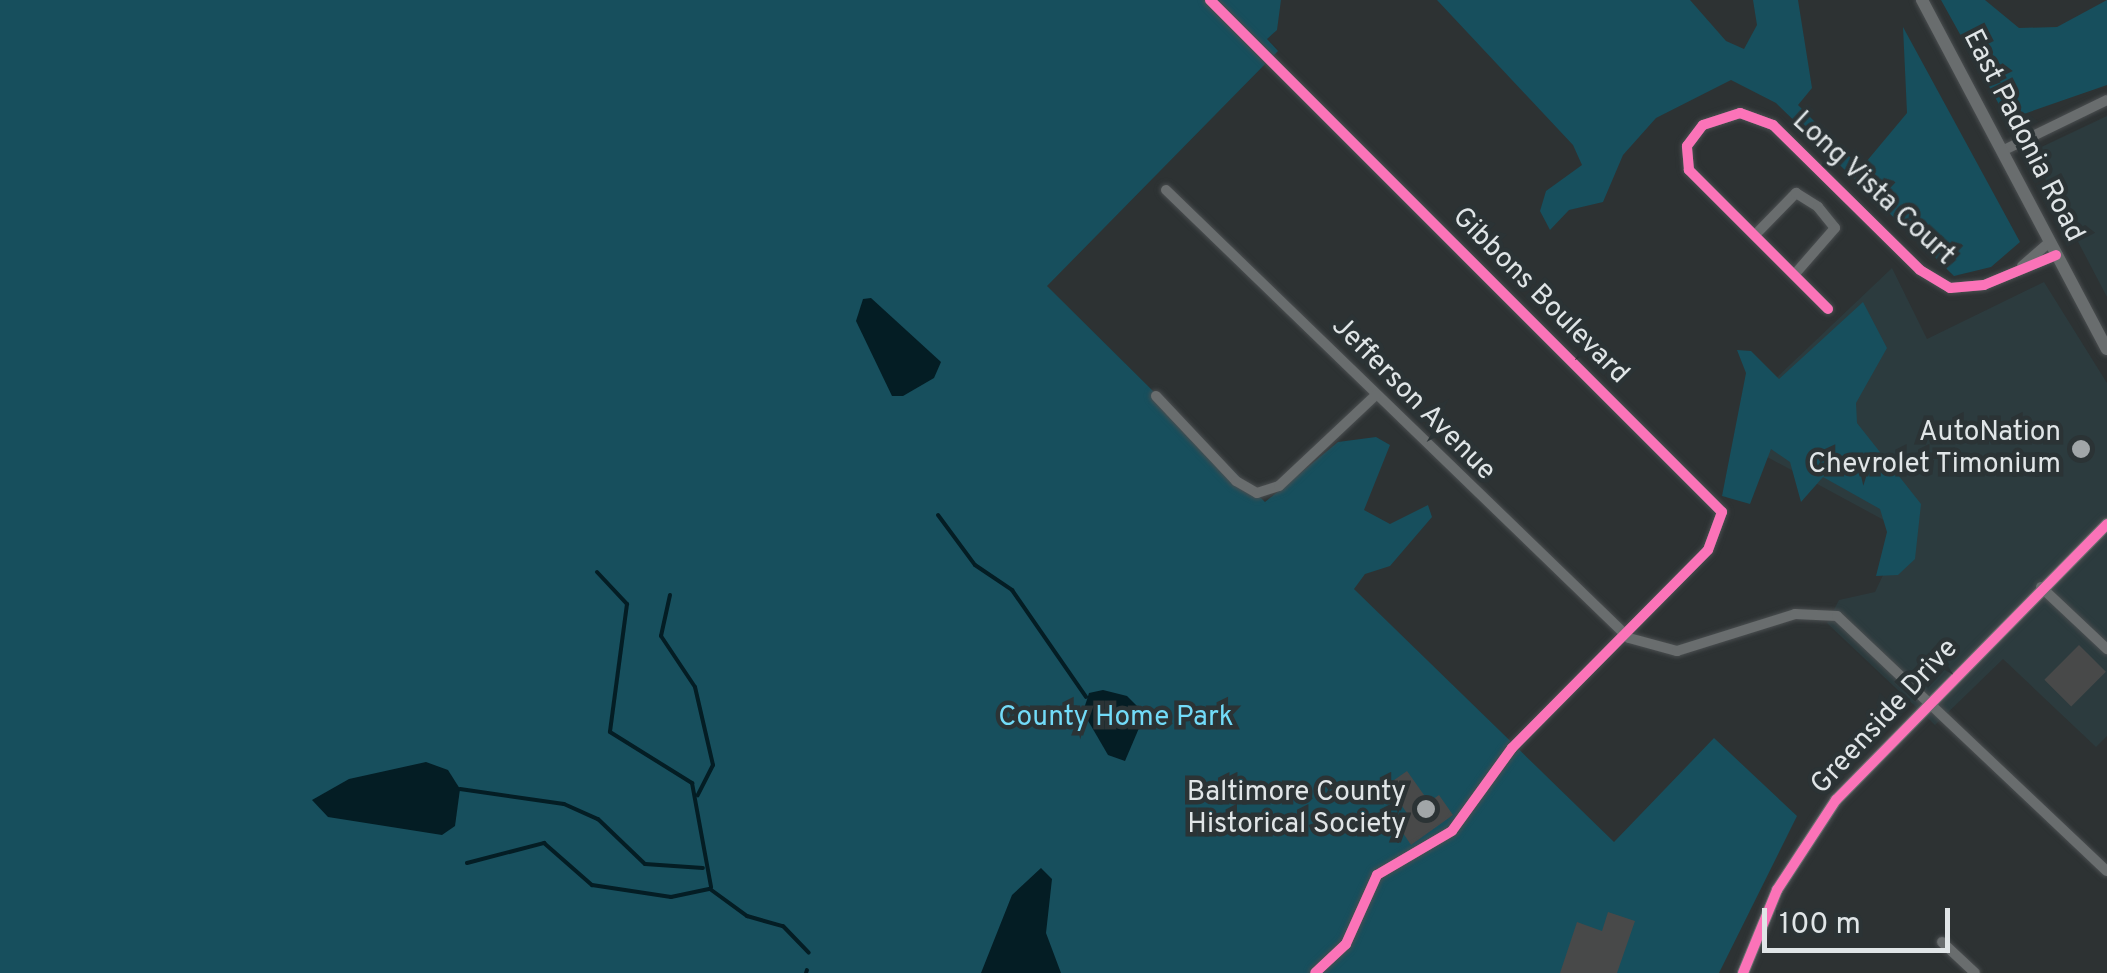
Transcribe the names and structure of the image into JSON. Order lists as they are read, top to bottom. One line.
{"streets":{"street":["East Padonia Road","Long Vista Court","Gibbons Boulevard","Jefferson Avenue","Greenside Drive"]},"crossings":[["East Padonia Road","Long Vista Court"],["Gibbons Boulevard","Jefferson Avenue"]],"parks":["County Home Park"],"places":["AutoNation Chevrolet Timonium","Baltimore County Historical Society"],"scale_bar":"100 m"}
